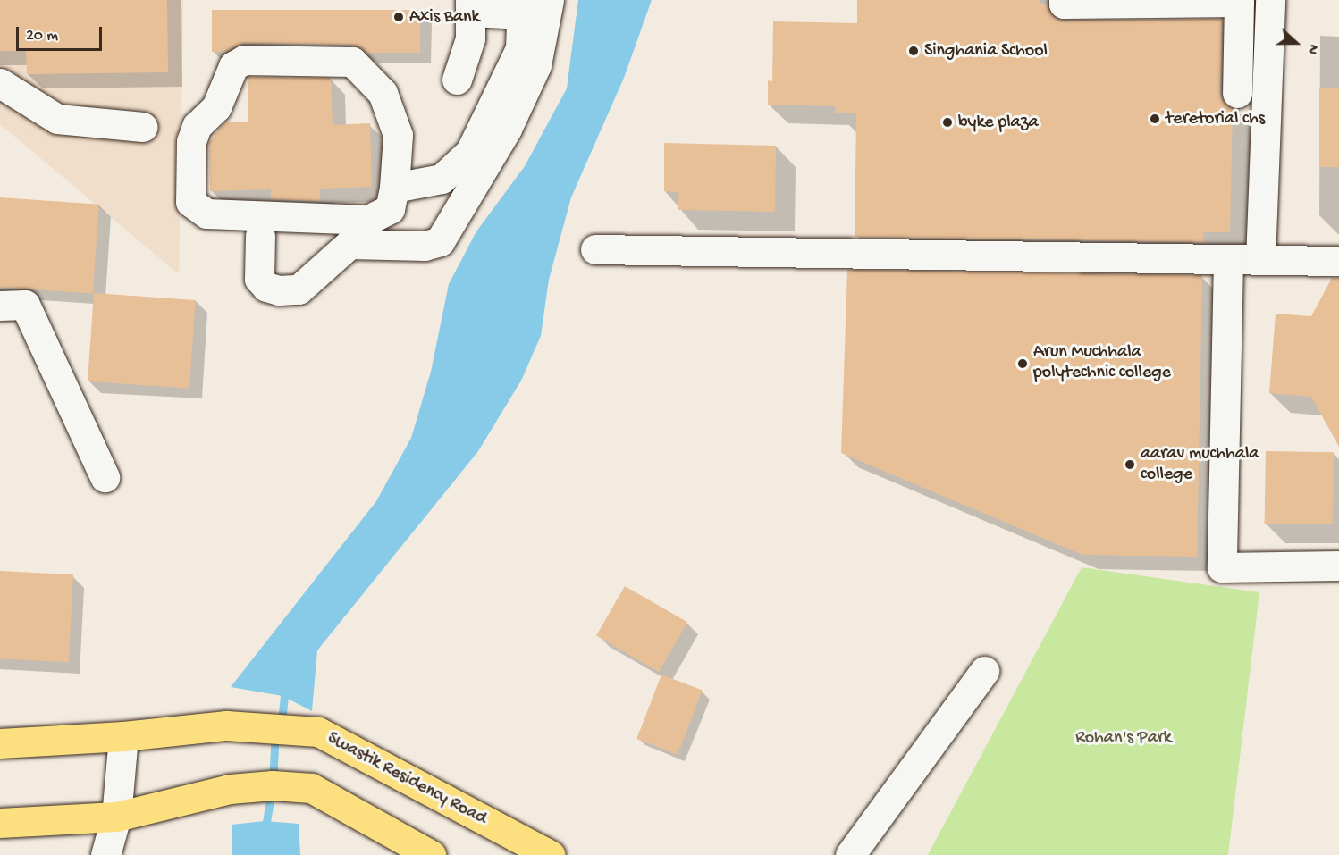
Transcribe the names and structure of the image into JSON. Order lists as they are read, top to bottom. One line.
{"streets":{"main road":["Swastik Residency Road"]},"parks":["Rohan's Park"],"places":["Axis Bank","Singhania School","teretorial chs","byke plaza","Arun Muchhala polytechnic college","aarav muchhala college"],"scale_bar":"20 m","north":"right"}
